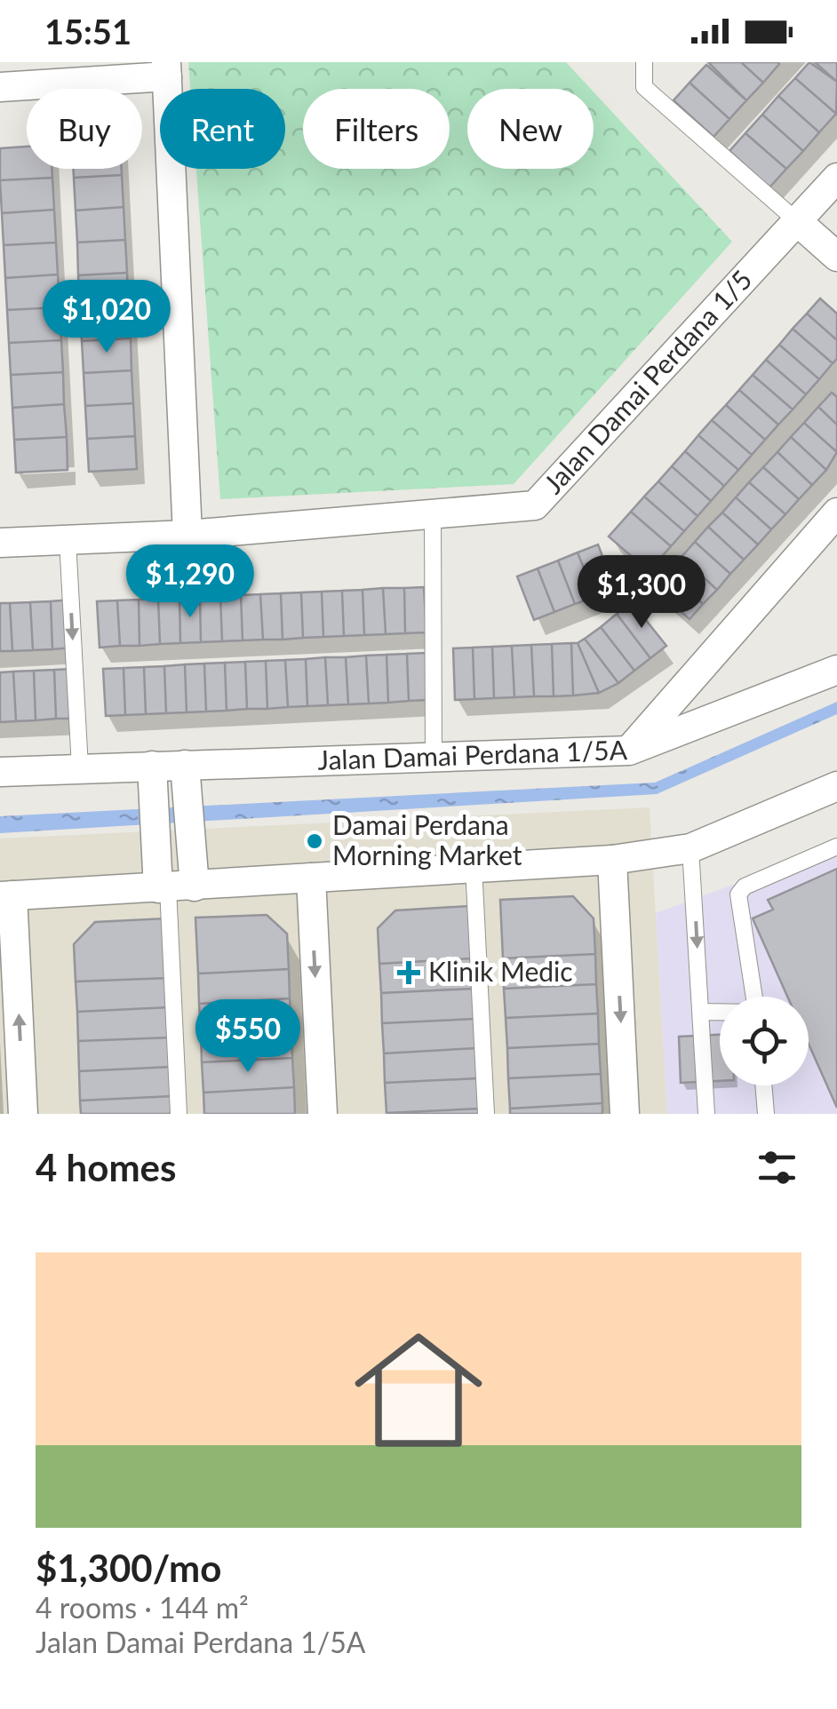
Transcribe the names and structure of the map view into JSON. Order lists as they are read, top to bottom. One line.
{"streets":{"street":["Jalan Damai Perdana 1/5","Jalan Damai Perdana 1/5A"]},"places":{"other":["Damai Perdana Morning Market"],"health":["Klinik Medic"]},"page":{"status":"15:51","chip":["Buy","Rent","Filters","New"],"price":["$1,020","$1,290","$1,300","$550"],"heading":"4 homes","list":[{"name":"$1,300/mo","note":"4 rooms · 144 m² · Jalan Damai Perdana 1/5A"}]}}
